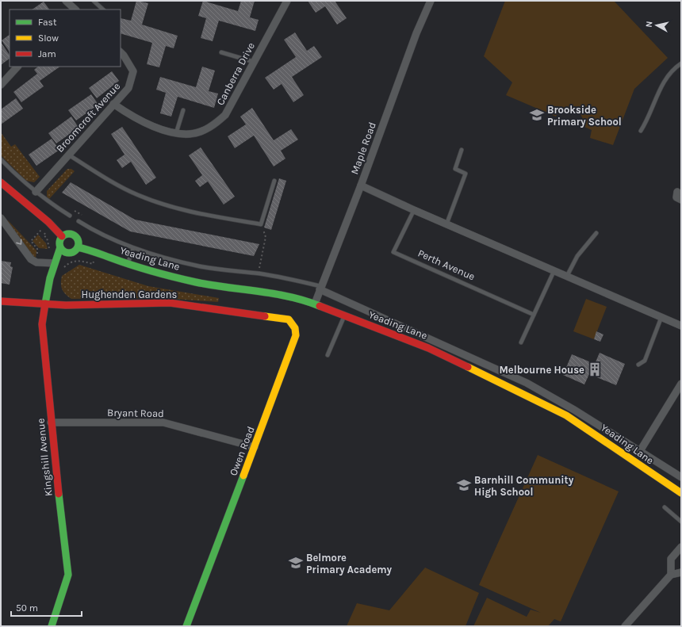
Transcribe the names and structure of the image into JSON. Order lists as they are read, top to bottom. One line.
{"streets":{"street":["Canberra Drive","Broomcroft Avenue","Maple Road","Yeading Lane","Hughenden Gardens","Bryant Road","Owen Road","Kingshill Avenue"],"lane":["Perth Avenue"]},"crossings":[["Canberra Drive","Broomcroft Avenue"],["Maple Road","Yeading Lane"],["Yeading Lane","Kingshill Avenue"],["Hughenden Gardens","Owen Road"],["Hughenden Gardens","Kingshill Avenue"],["Bryant Road","Owen Road"],["Bryant Road","Kingshill Avenue"]],"places":{"school or university":["Brookside Primary School","Barnhill Community High School","Belmore Primary Academy"],"building":["Melbourne House"]},"legend":["Fast","Slow","Jam"],"scale_bar":"50 m","north":"left"}
